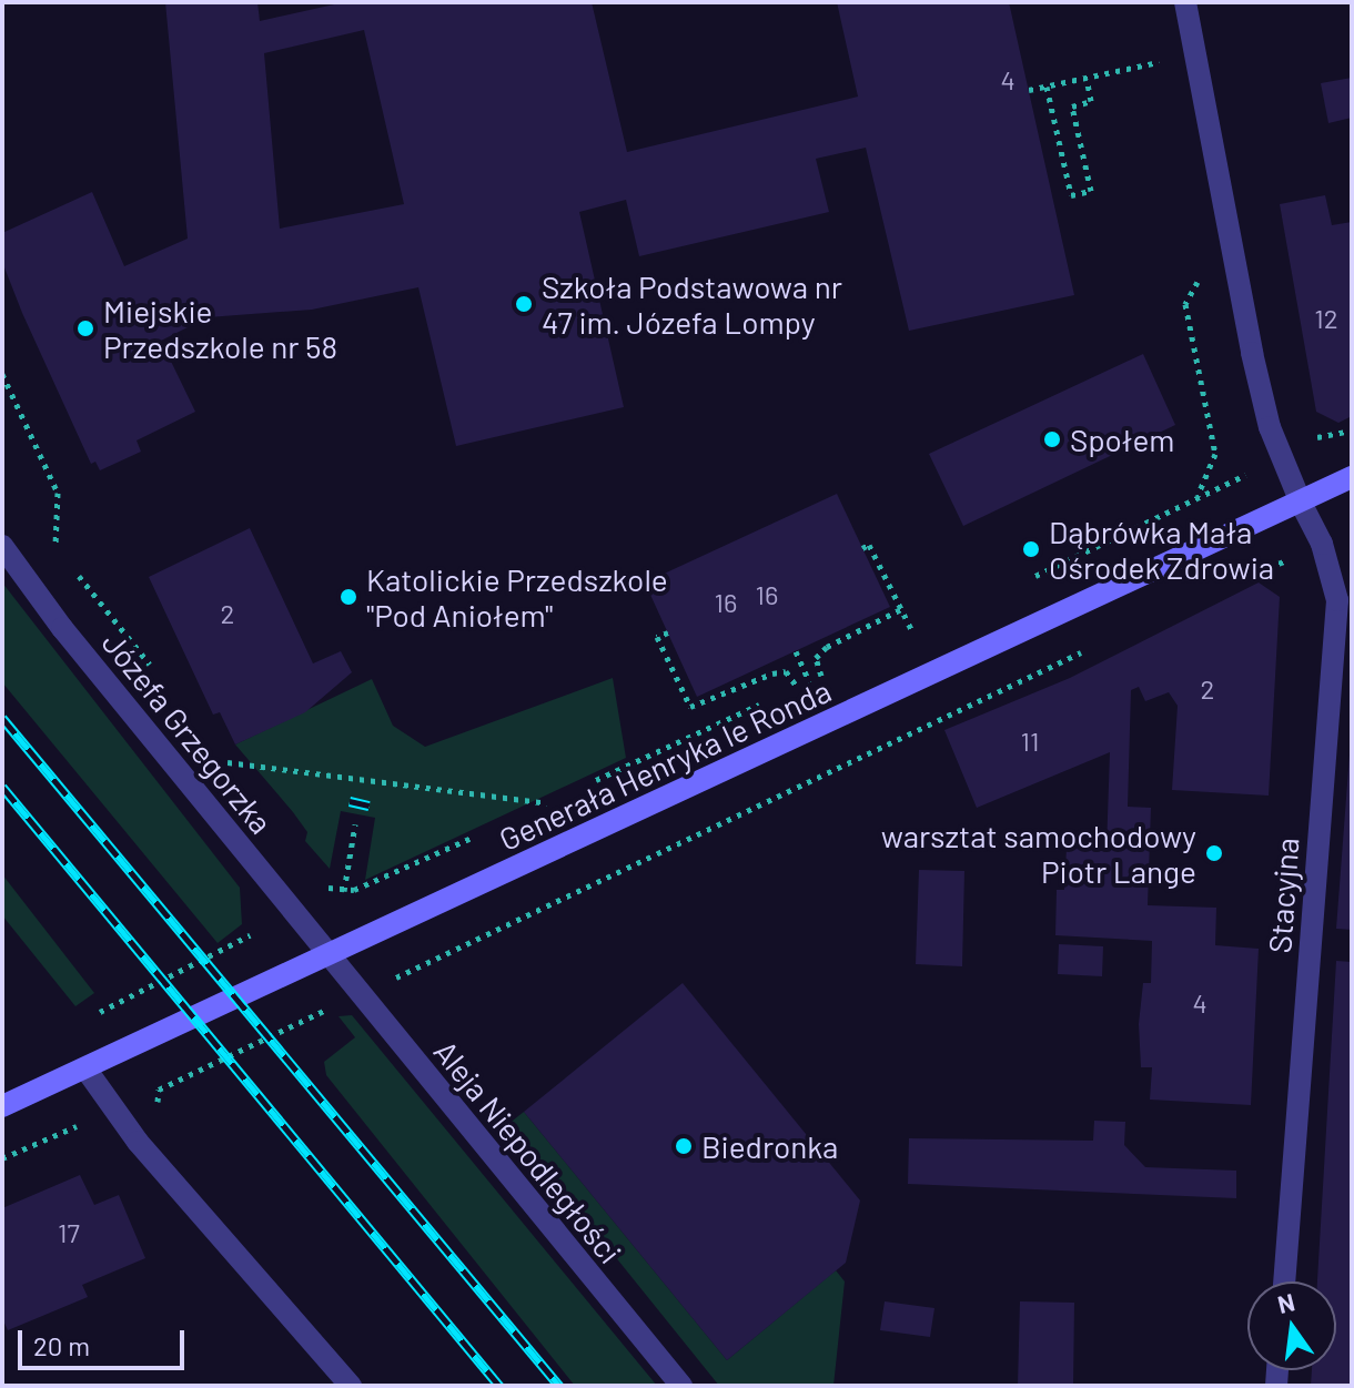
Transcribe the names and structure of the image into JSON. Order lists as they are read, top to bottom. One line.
{"streets":{"street":["Józefa Grzegorzka","Generała Henryka le Ronda","Stacyjna","Aleja Niepodległości"]},"crossings":[["Józefa Grzegorzka","Generała Henryka le Ronda"],["Józefa Grzegorzka","Aleja Niepodległości"],["Generała Henryka le Ronda","Stacyjna"],["Generała Henryka le Ronda","Aleja Niepodległości"]],"places":["Szkoła Podstawowa nr 47 im. Józefa Lompy","Miejskie Przedszkole nr 58","Społem","Dąbrówka Mała Ośrodek Zdrowia","Katolickie Przedszkole \"Pod Aniołem\"","warsztat samochodowy Piotr Lange","Biedronka"],"house_numbers":["4","12","16","16","2","2","11","4","17"],"scale_bar":"20 m","north":"top"}
